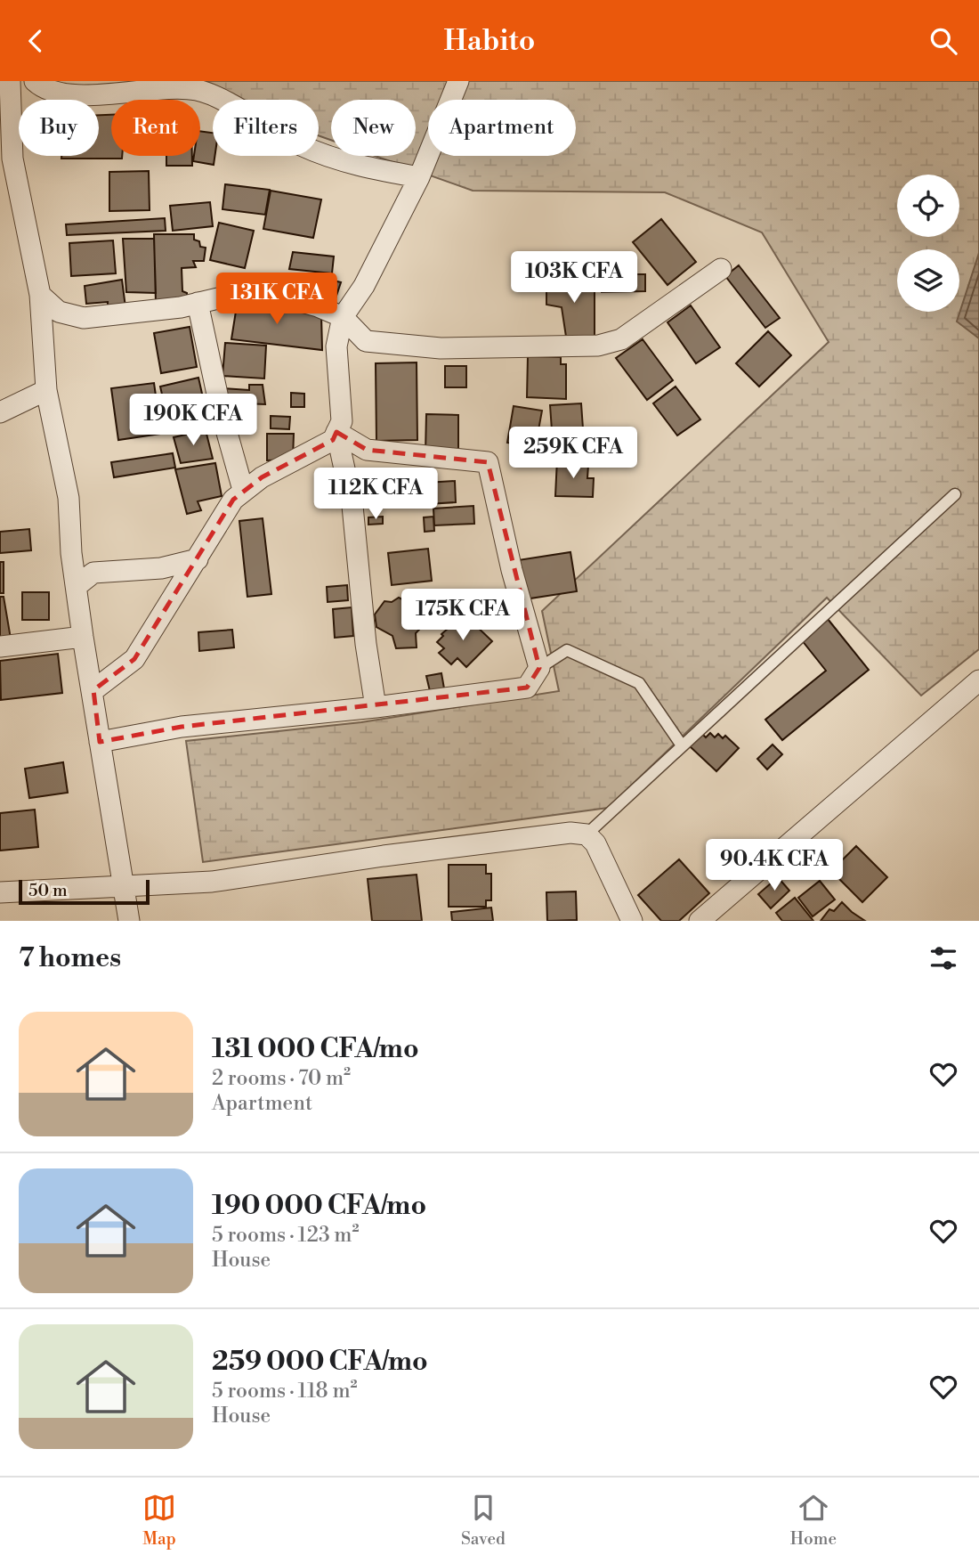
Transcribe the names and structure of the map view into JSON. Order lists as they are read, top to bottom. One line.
{"scale_bar":"50 m","page":{"header":"Habito","chip":["Buy","Rent","Filters","New","Apartment"],"price":["103K CFA","131K CFA","190K CFA","259K CFA","112K CFA","175K CFA","90.4K CFA"],"scale":"50 m","heading":"7 homes","list":[{"name":"131 000 CFA/mo","note":"2 rooms · 70 m² · Apartment"},{"name":"190 000 CFA/mo","note":"5 rooms · 123 m² · House"},{"name":"259 000 CFA/mo","note":"5 rooms · 118 m² · House"}],"tabs":["Map","Saved","Home"]}}
